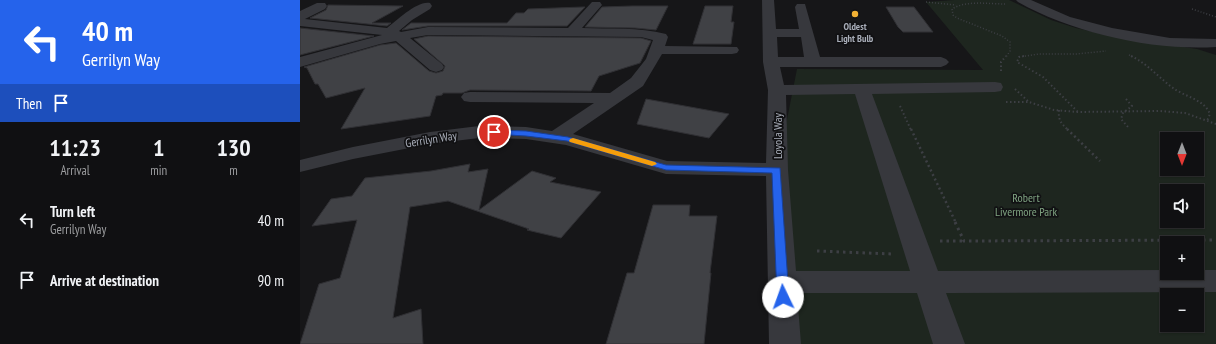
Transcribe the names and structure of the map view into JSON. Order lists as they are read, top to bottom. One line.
{"streets":{"street":["Loyola Way","Gerrilyn Way"]},"crossings":[["Loyola Way","Gerrilyn Way"]],"parks":["Robert Livermore Park"],"places":["Oldest Light Bulb"],"north":"bottom","page":{"turn":["40 m","Gerrilyn Way"],"then":"Then","eta":["11:23","Arrival","1","min","130","m"],"map_buttons":["+","−"],"list":[{"name":"Turn left","note":"Gerrilyn Way","value":"40 m"},{"name":"Arrive at destination","value":"90 m"}]}}
